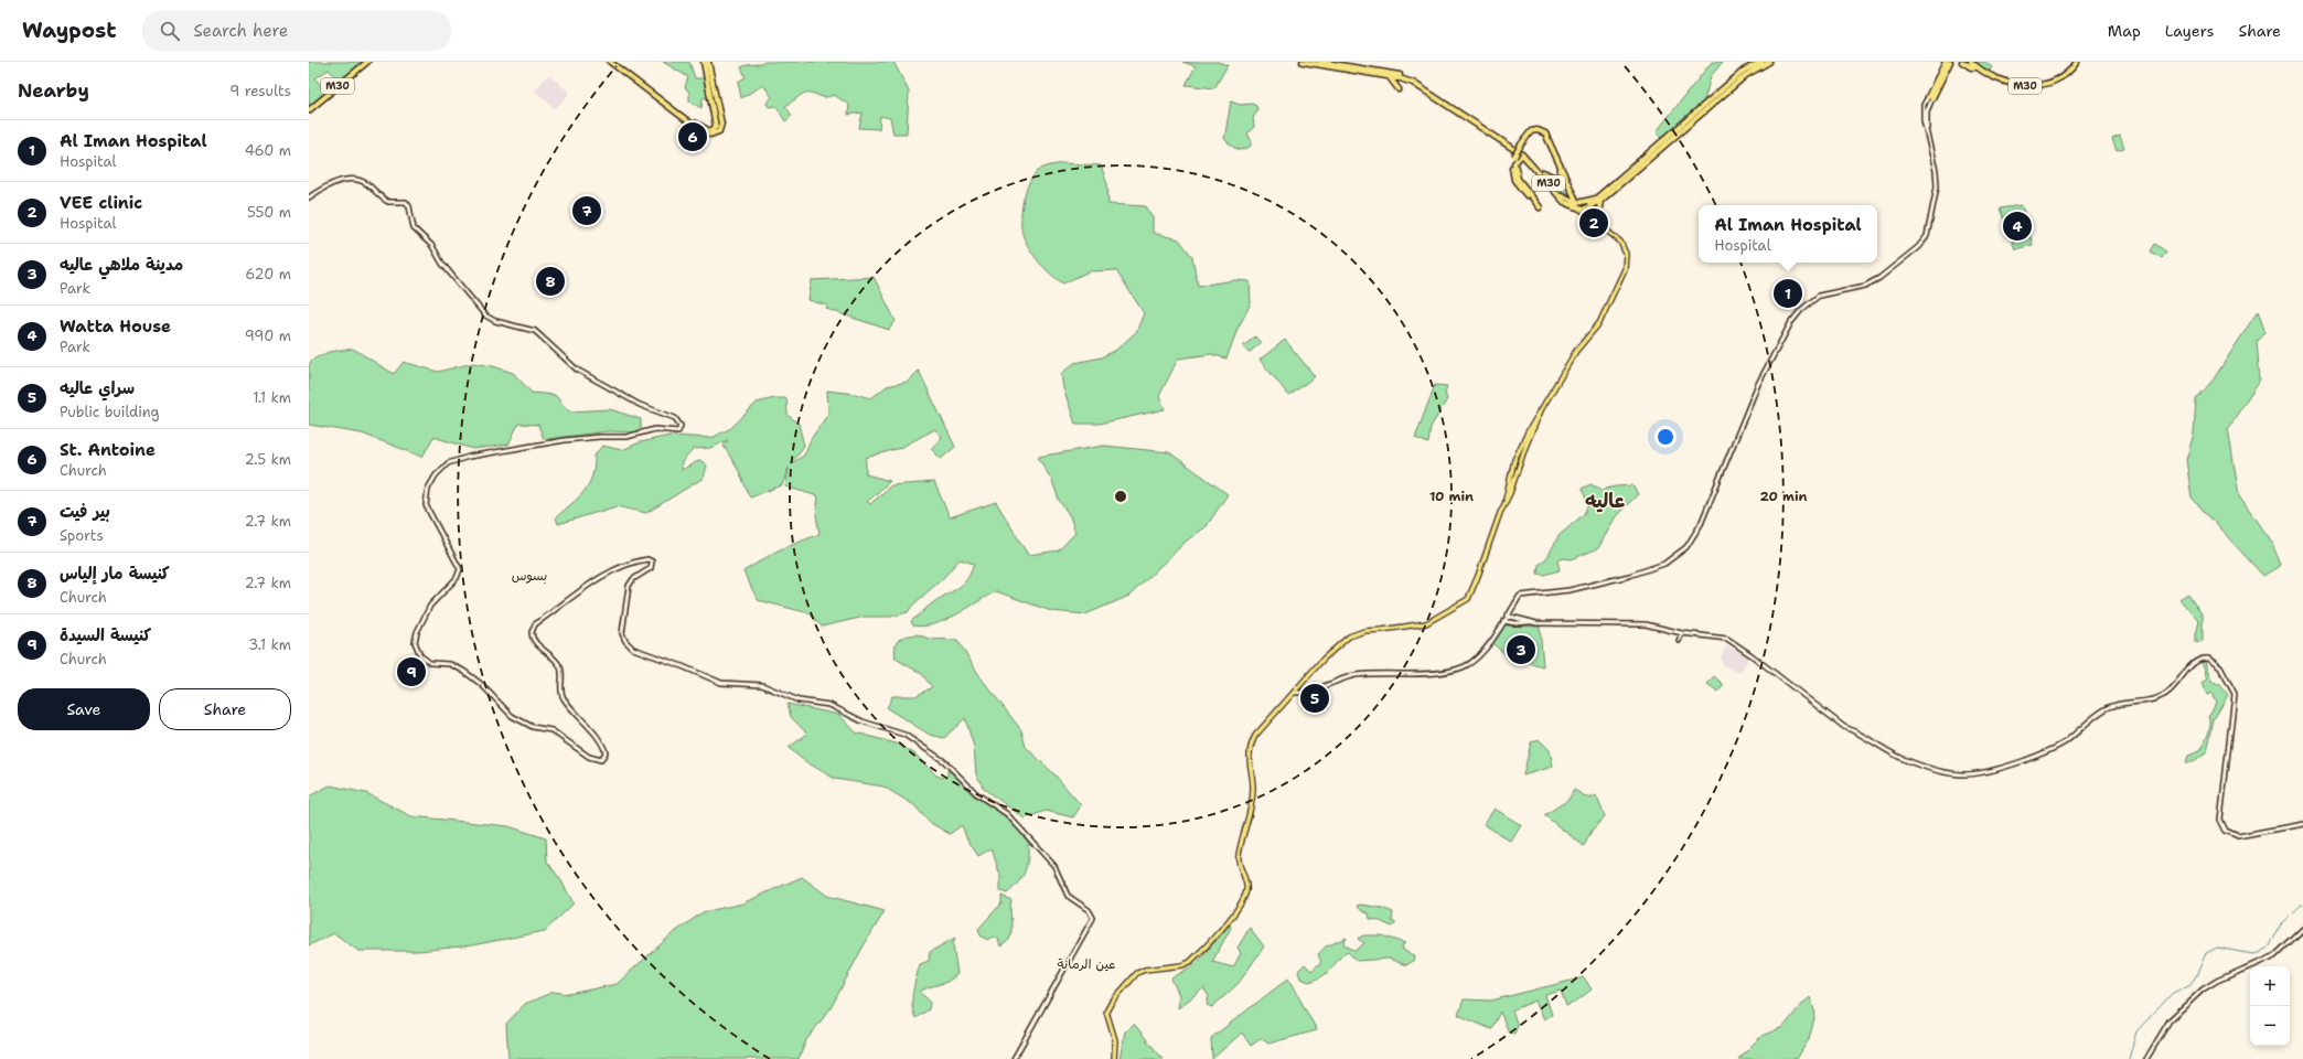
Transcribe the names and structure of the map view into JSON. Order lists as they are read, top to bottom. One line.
{"streets":{"highway":["M30"]},"districts":["عاليه","بسوس","عين الرمانة"],"page":{"header":"Waypost","search":"Search here","nav":["Map","Layers","Share"],"heading":["Nearby","9 results"],"list":[{"mark":"1","name":"Al Iman Hospital","note":"Hospital","value":"460 m"},{"mark":"2","name":"VEE clinic","note":"Hospital","value":"550 m"},{"mark":"3","name":"مدينة ملاهي عاليه","note":"Park","value":"620 m"},{"mark":"4","name":"Watta House","note":"Park","value":"990 m"},{"mark":"5","name":"سراي عاليه","note":"Public building","value":"1.1 km"},{"mark":"6","name":"St. Antoine","note":"Church","value":"2.5 km"},{"mark":"7","name":"بير فيت","note":"Sports","value":"2.7 km"},{"mark":"8","name":"كنيسة مار إلياس","note":"Church","value":"2.7 km"},{"mark":"9","name":"كنيسة السيدة","note":"Church","value":"3.1 km"}],"pins":["6","7","2","4","8","1","3","9","5"],"popup":["Al Iman Hospital","Hospital"],"buttons":["Save","Share"],"map_buttons":["+","−"]},"rings":["10 min","20 min"]}
